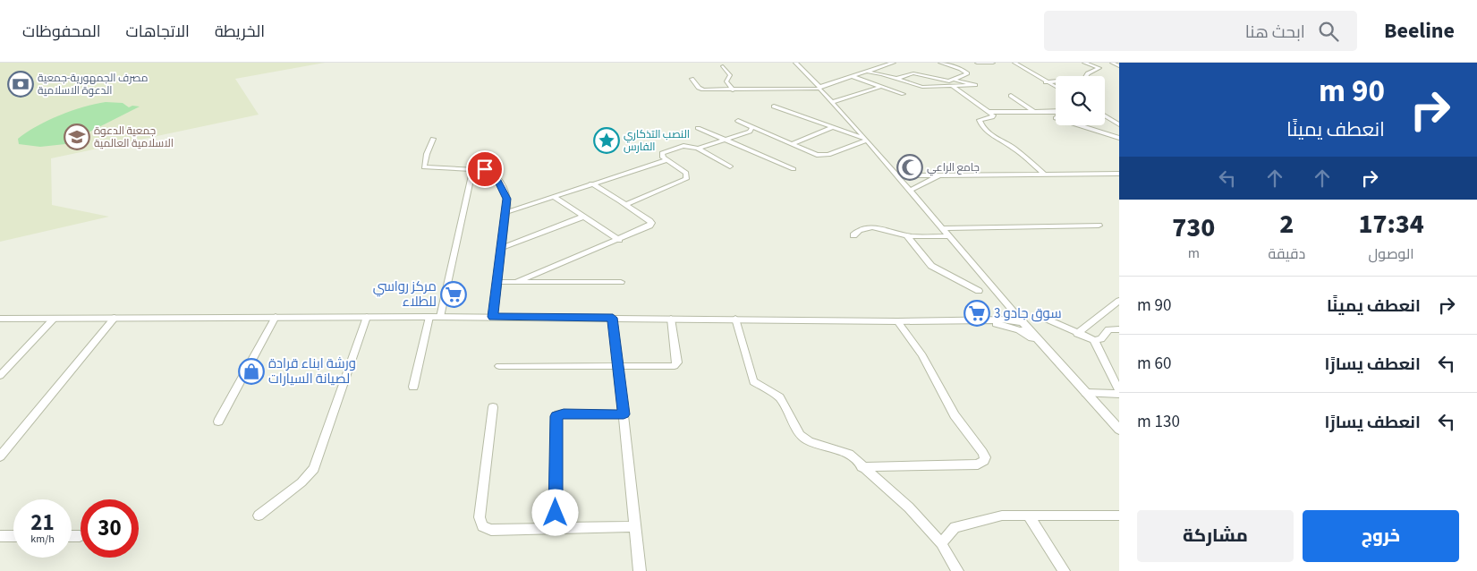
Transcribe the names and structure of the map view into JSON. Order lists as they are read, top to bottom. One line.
{"places":{"bank":["مصرف الجمهورية-جمعية الدعوة الاسلامية"],"school or university":["جمعية الدعوة الاسلامية العالمية"],"place":["النصب التذكاري الفارس"],"mosque":["جامع الراعي"],"supermarket":["مركز رواسي للطلاء","سوق جادو 3"],"shop":["ورشة ابناء قرادة لصيانة السيارات"]},"page":{"header":"Beeline","search":"ابحث هنا","nav":["الخريطة","الاتجاهات","المحفوظات"],"turn":["90 m","انعطف يمينًا"],"eta":["17:34","الوصول","2","دقيقة","730","m"],"list":[{"name":"انعطف يمينًا","value":"90 m"},{"name":"انعطف يسارًا","value":"60 m"},{"name":"انعطف يسارًا","value":"130 m"}],"speed":"21 km/h","limit":"30","buttons":["خروج","مشاركة"]}}
